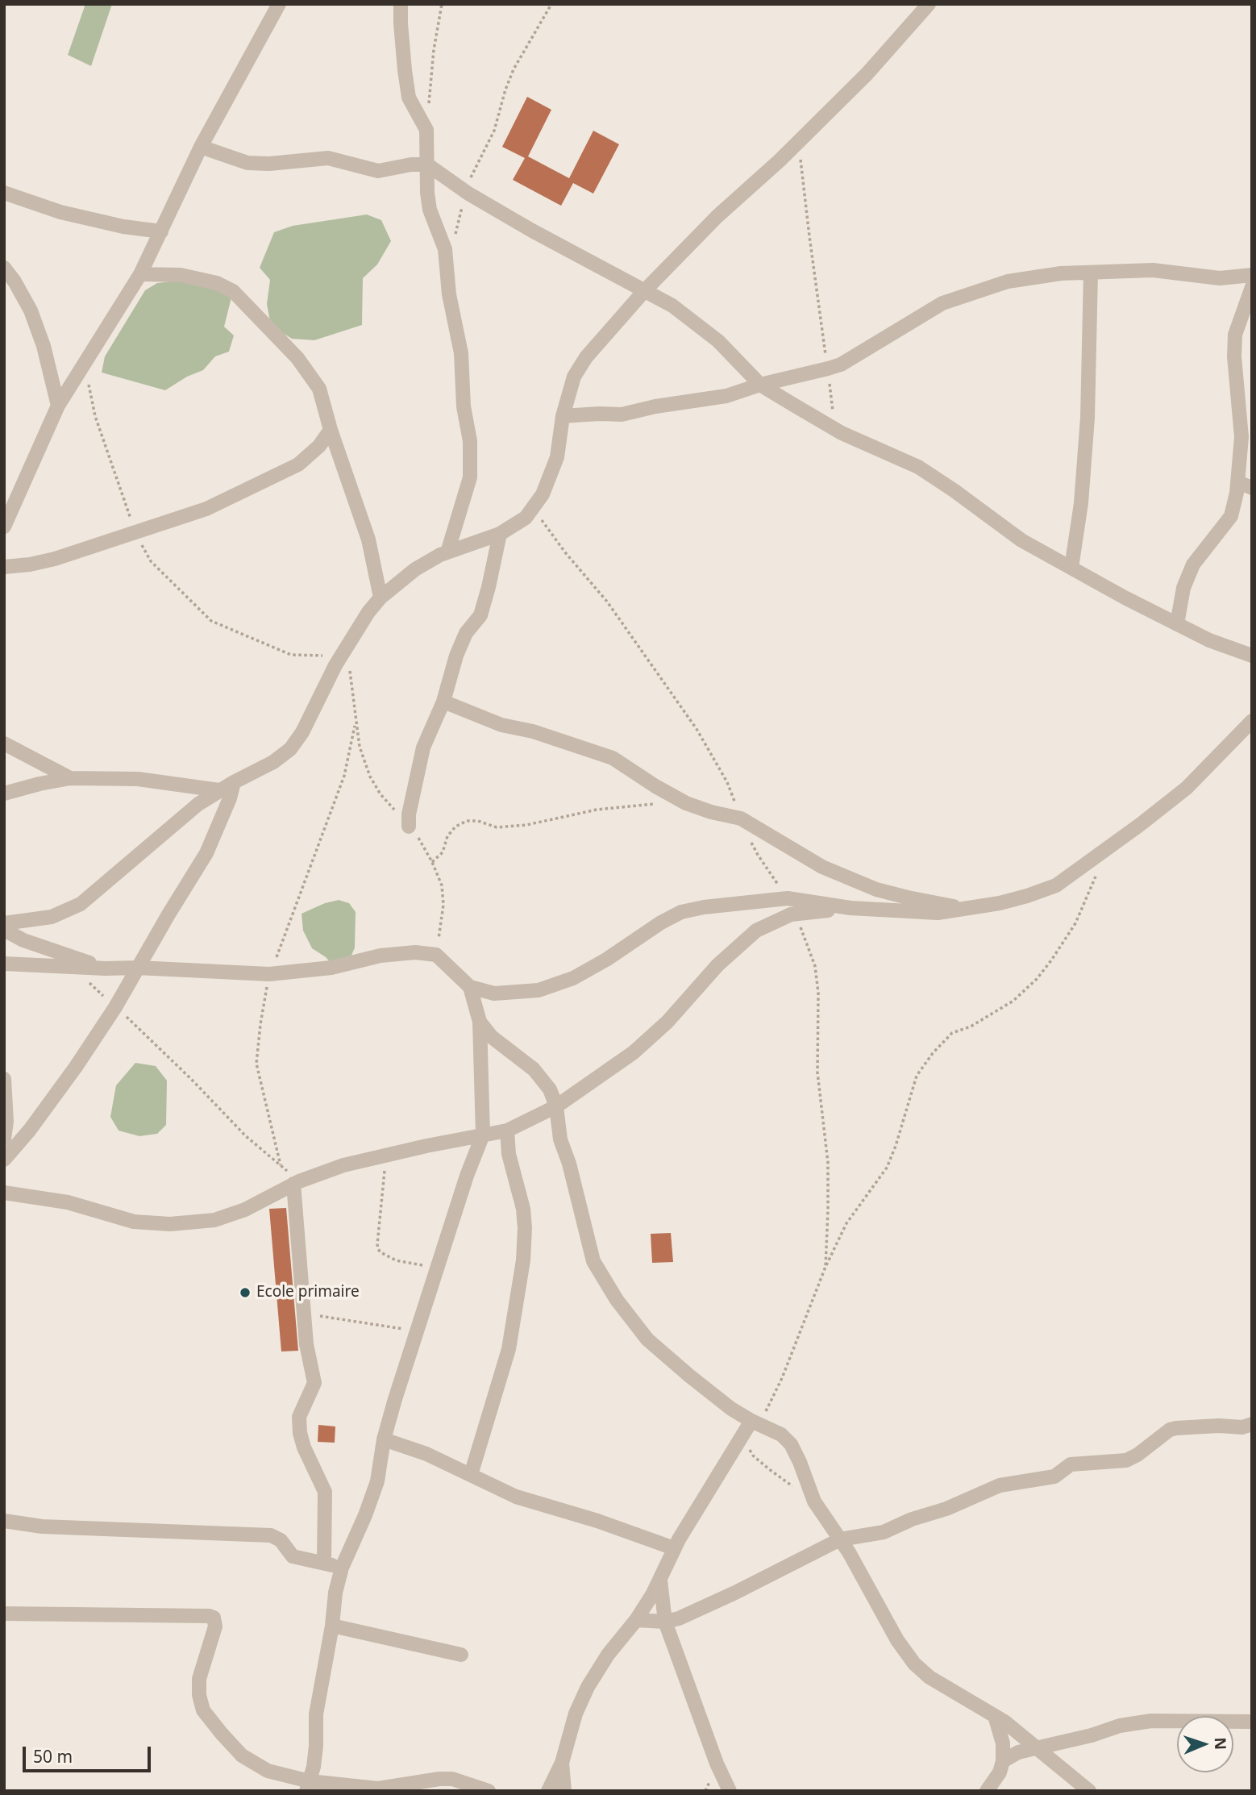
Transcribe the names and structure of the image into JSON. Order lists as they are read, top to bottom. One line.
{"places":["Ecole primaire"],"scale_bar":"50 m","north":"right"}
